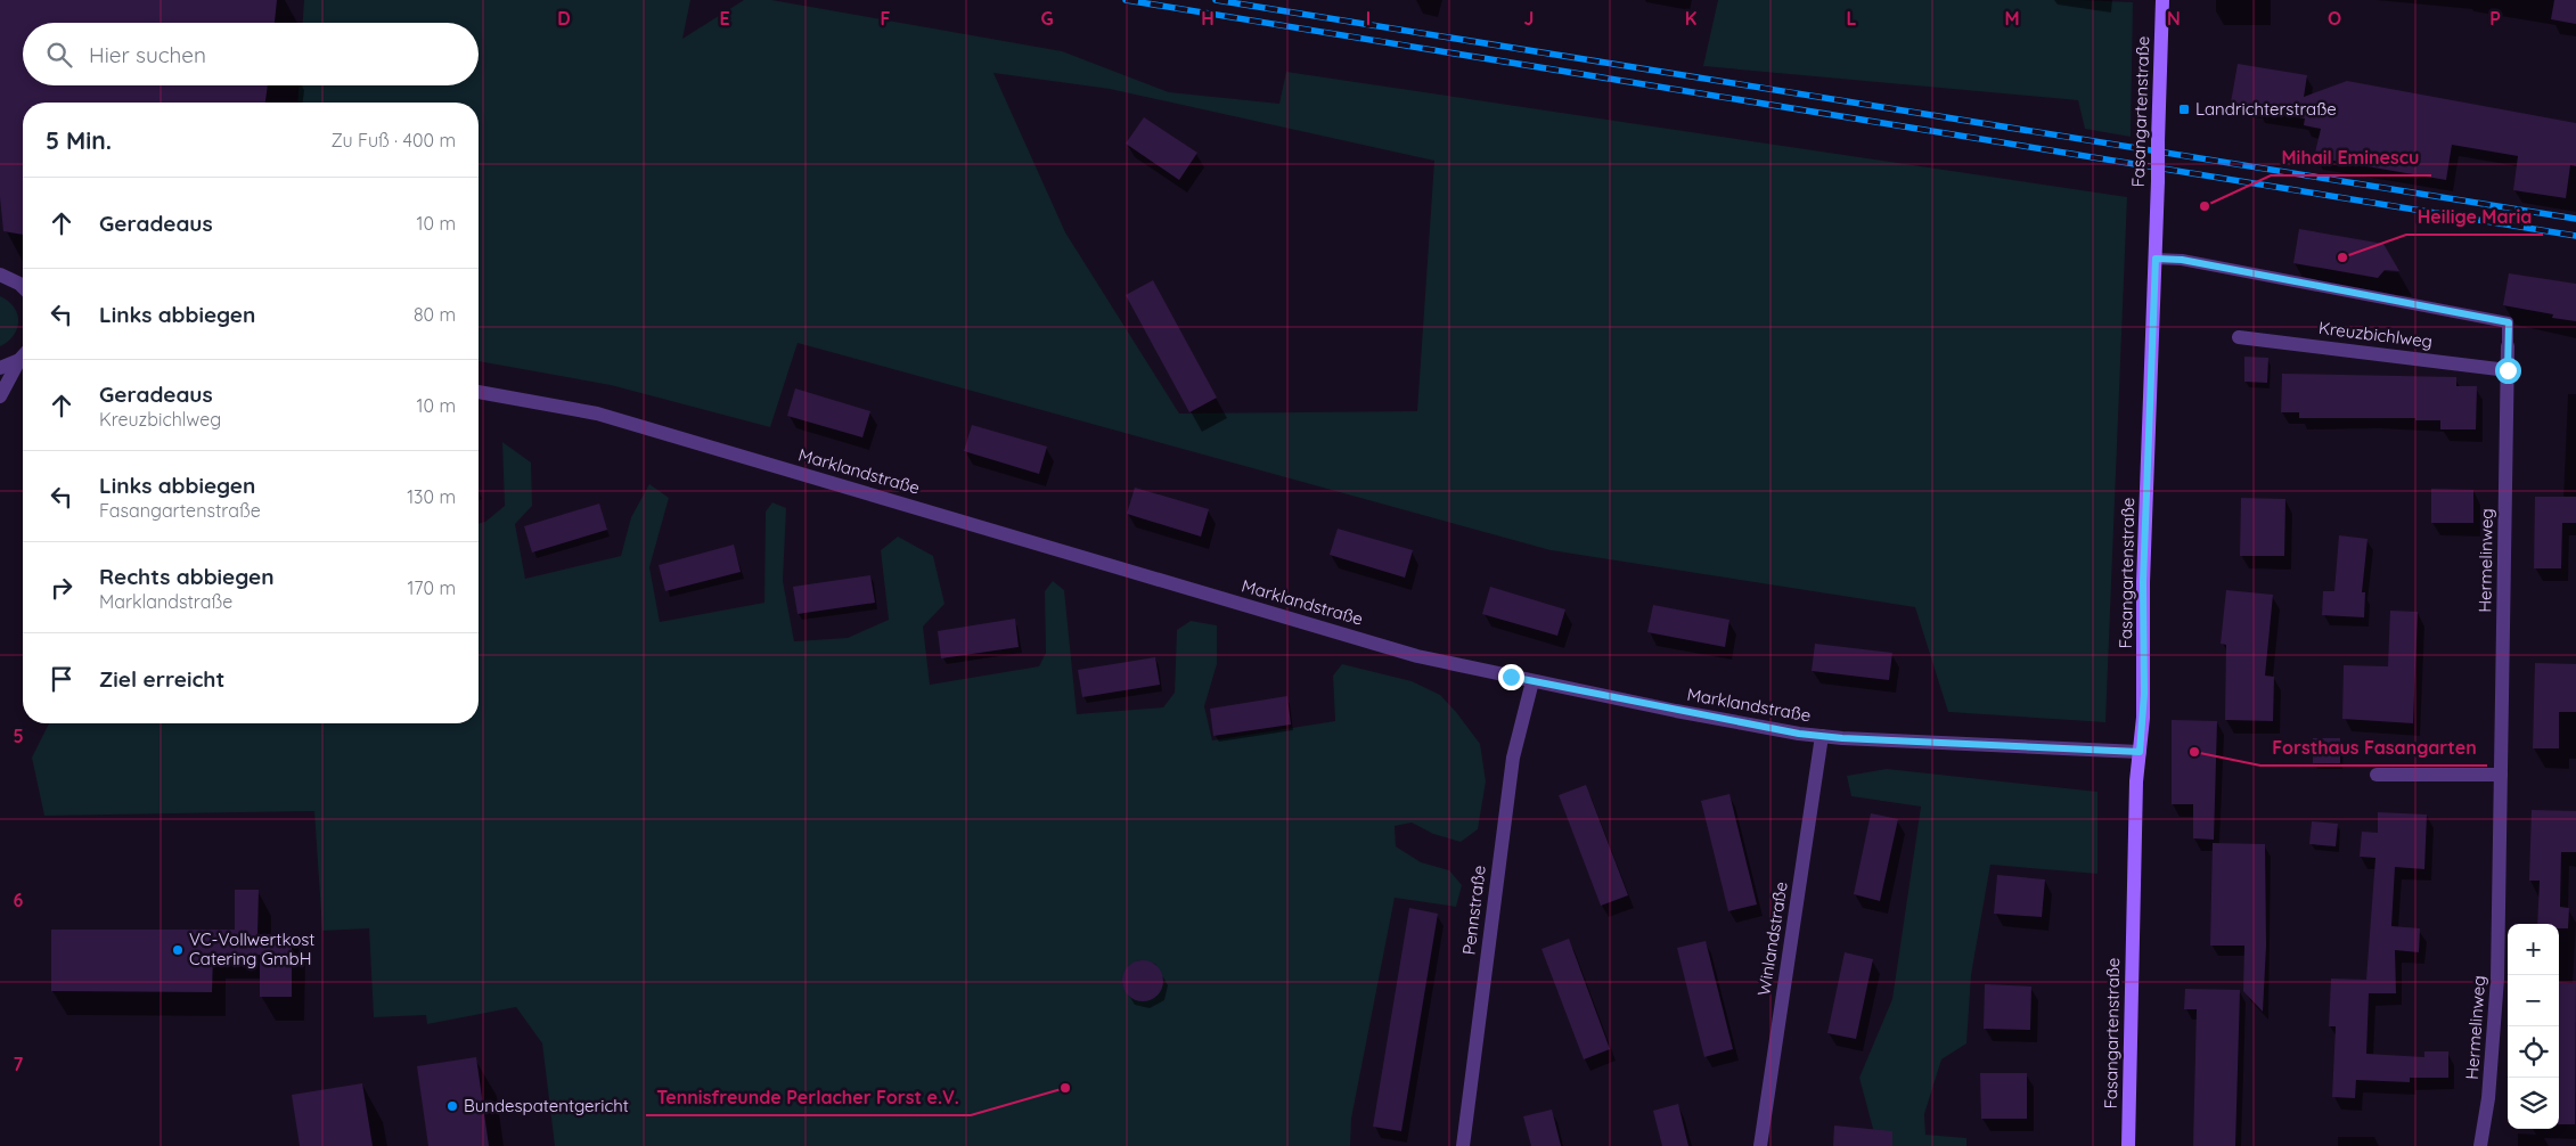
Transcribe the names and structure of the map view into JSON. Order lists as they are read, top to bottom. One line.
{"streets":{"street":["Fasangartenstraße","Kreuzbichlweg","Marklandstraße","Hermelinweg","Pennstraße","Winlandstraße"]},"crossings":[["Fasangartenstraße","Marklandstraße"],["Kreuzbichlweg","Hermelinweg"],["Marklandstraße","Pennstraße"],["Marklandstraße","Winlandstraße"]],"places":{"transit":["Landrichterstraße"],"other":["Mihail Eminescu","Heilige Maria","Forsthaus Fasangarten","VC-Vollwertkost Catering GmbH","Tennisfreunde Perlacher Forst e.V.","Bundespatentgericht"]},"page":{"search":"Hier suchen","heading":["5 Min.","Zu Fuß · 400 m"],"list":[["Geradeaus","10 m"],["Links abbiegen","80 m"],["Geradeaus","Kreuzbichlweg","10 m"],["Links abbiegen","Fasangartenstraße","130 m"],["Rechts abbiegen","Marklandstraße","170 m"],"Ziel erreicht"],"map_buttons":["+","−"]},"grid":{"columns":["D","E","F","G","H","I","J","K","L","M","N","O","P"],"rows":["5","6","7"]}}
